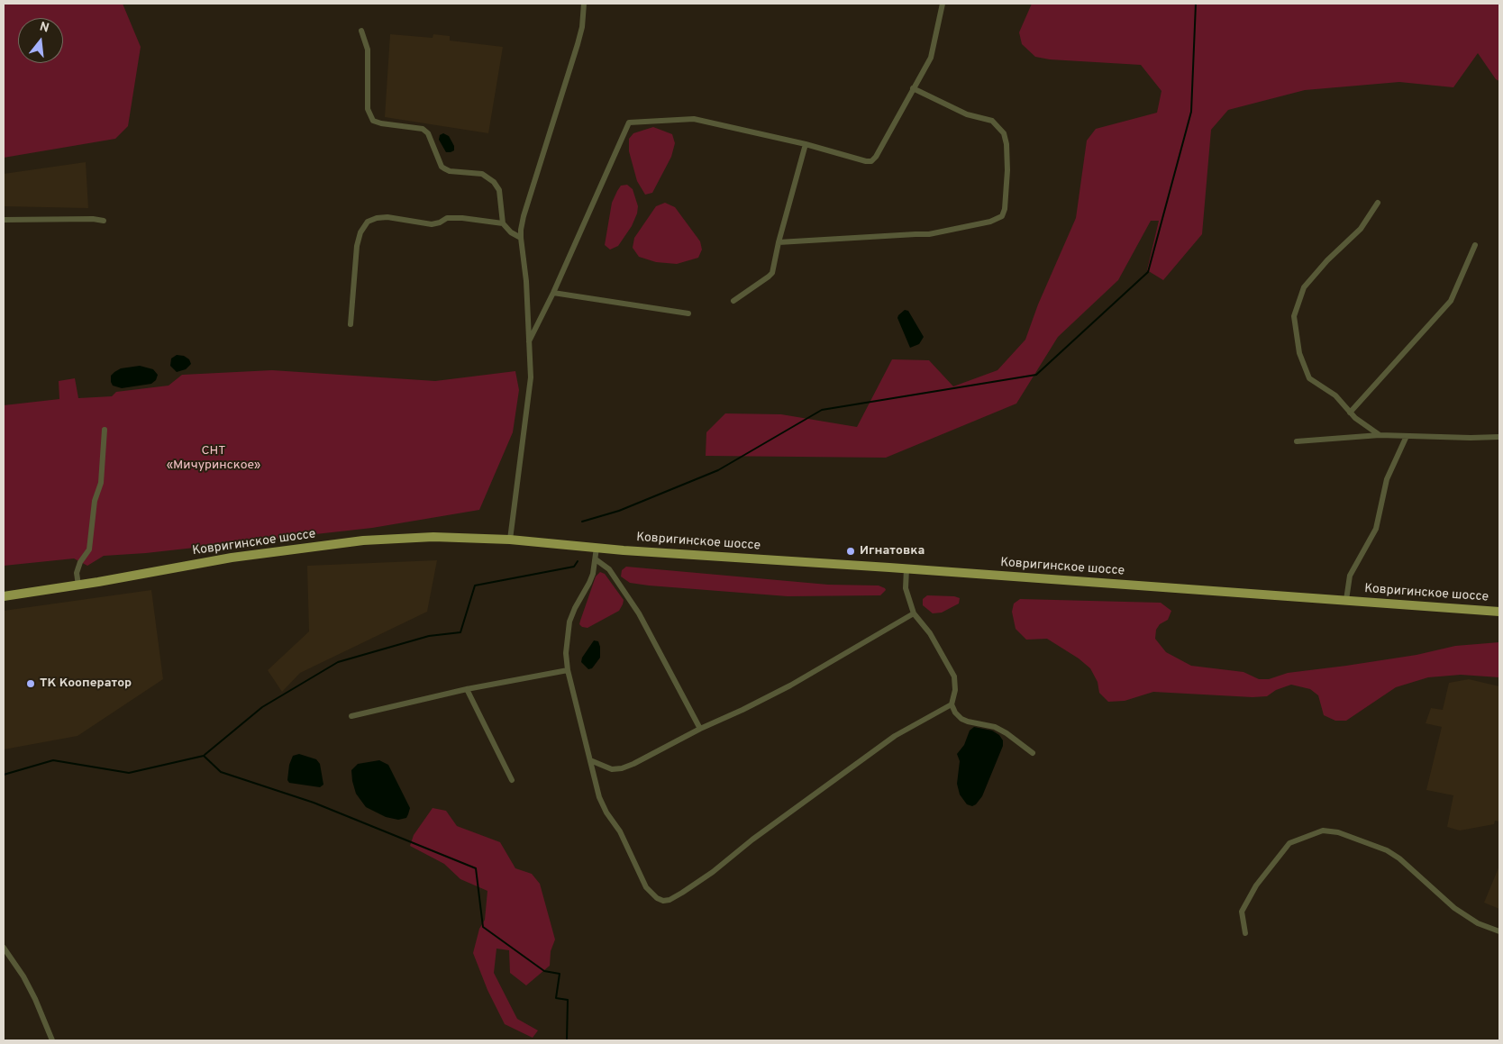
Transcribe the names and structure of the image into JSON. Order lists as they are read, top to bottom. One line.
{"streets":{"main road":["Ковригинское шоссе"]},"parks":["СНТ «Мичуринское»"],"places":["Игнатовка","ТК Кооператор"],"north":"top"}
